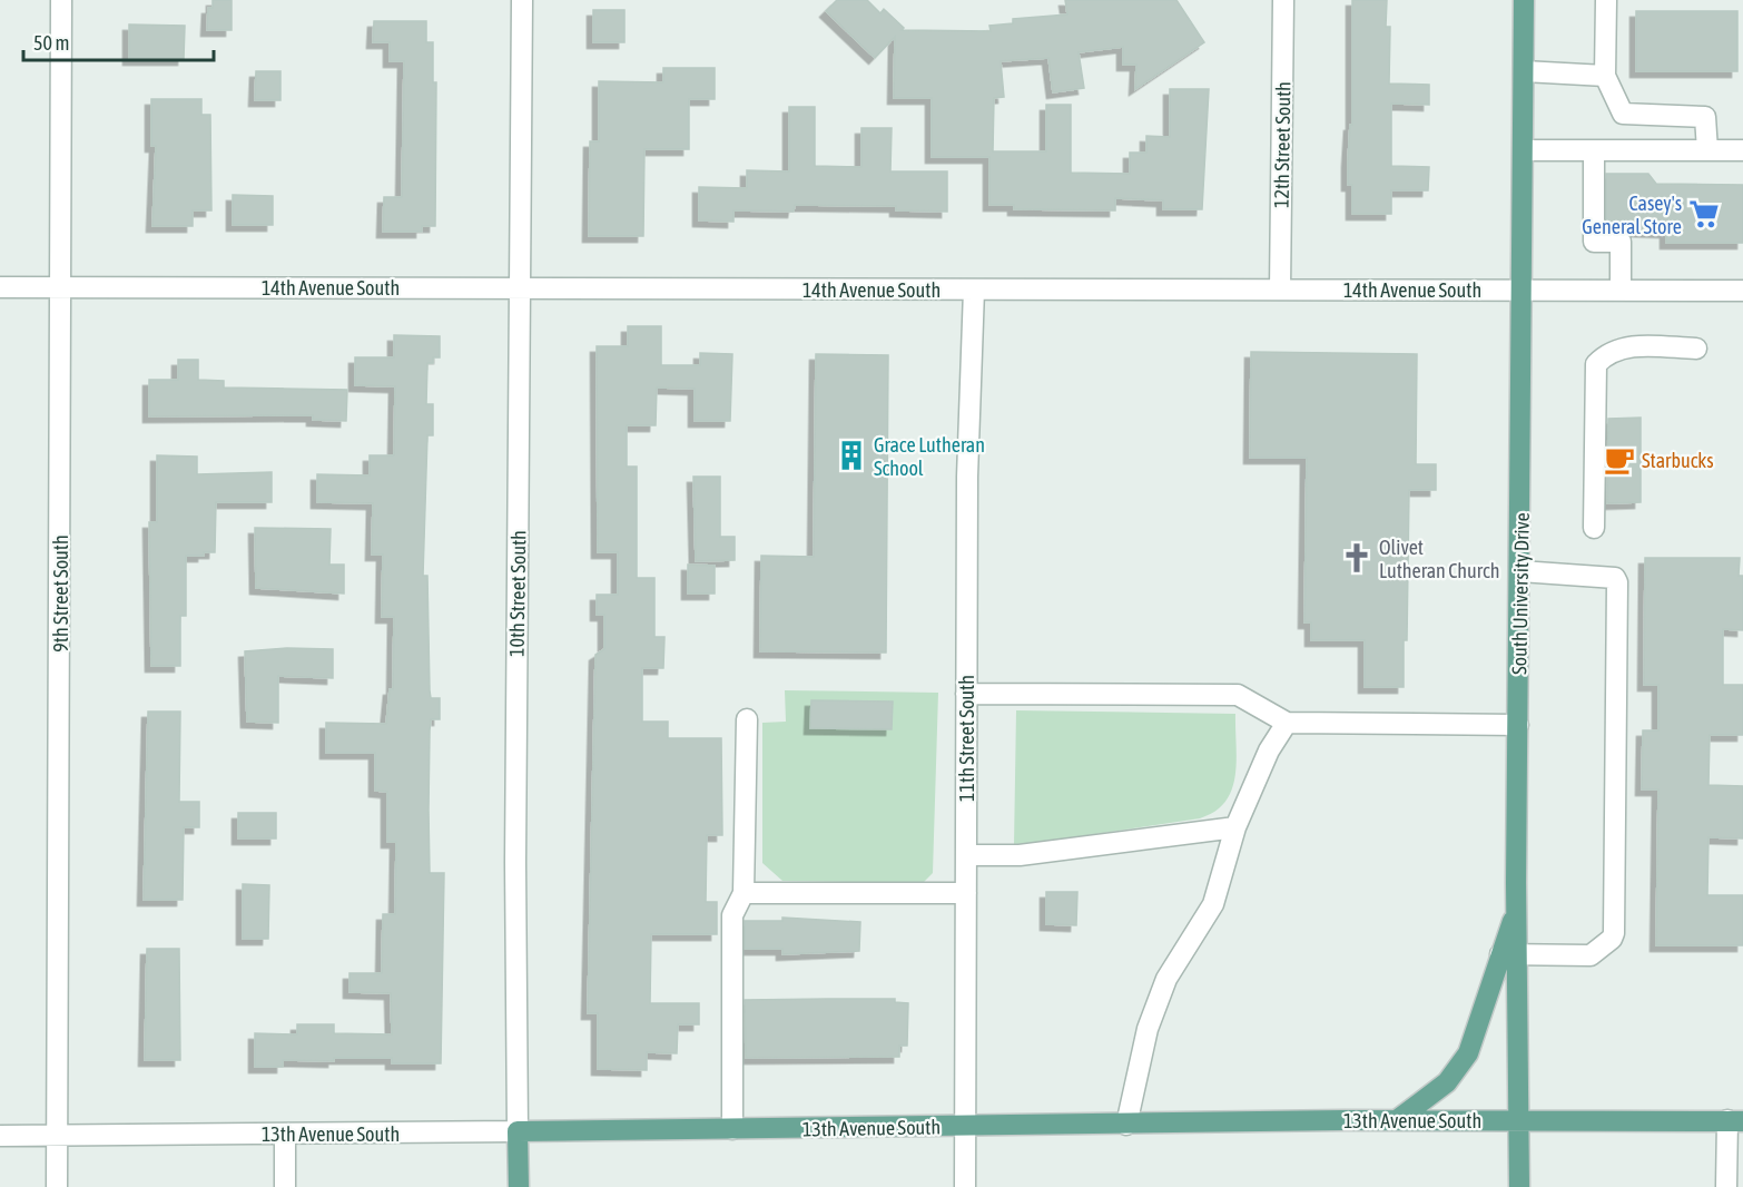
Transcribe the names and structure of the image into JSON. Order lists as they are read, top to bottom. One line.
{"streets":{"main road":["10th Street South","South University Drive","13th Avenue South"],"street":["12th Street South","14th Avenue South","9th Street South","11th Street South"]},"crossings":[["12th Street South","14th Avenue South"],["14th Avenue South","9th Street South"],["14th Avenue South","10th Street South"],["14th Avenue South","South University Drive"],["14th Avenue South","11th Street South"],["9th Street South","13th Avenue South"],["10th Street South","13th Avenue South"],["South University Drive","13th Avenue South"],["11th Street South","13th Avenue South"]],"places":{"supermarket":["Casey's General Store"],"building":["Grace Lutheran School"],"cafe":["Starbucks"],"church":["Olivet Lutheran Church"]},"scale_bar":"50 m"}
